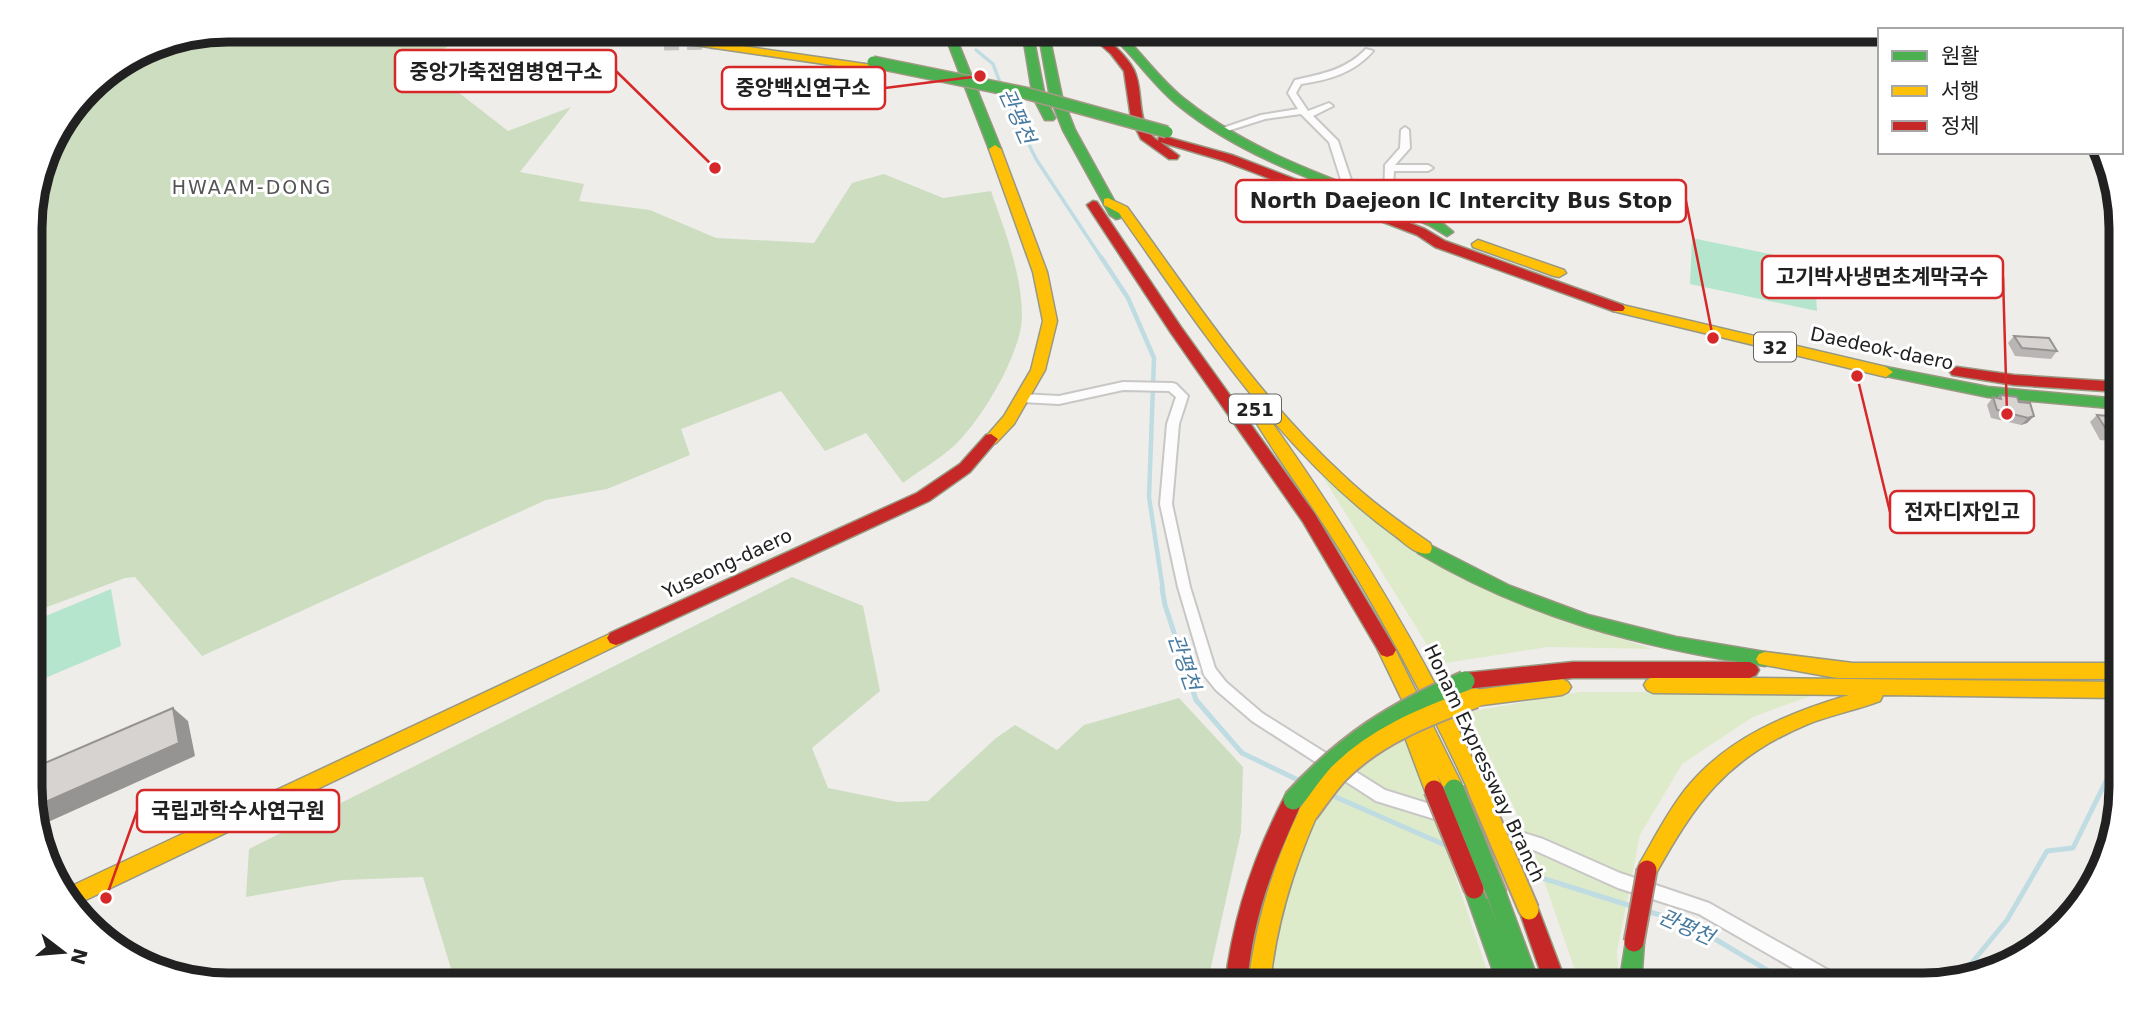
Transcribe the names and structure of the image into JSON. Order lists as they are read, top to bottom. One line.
{"streets":{"main road":["32","Daedeok-daero","251","Yuseong-daero","Honam Expressway Branch"]},"districts":["HWAAM-DONG"],"water":["관평천"],"places":["중앙백신연구소","중앙가축전염병연구소","North Daejeon IC Intercity Bus Stop","전자디자인고","고기박사냉면초계막국수","국립과학수사연구원"],"legend":["원활","서행","정체"],"north":"right"}
